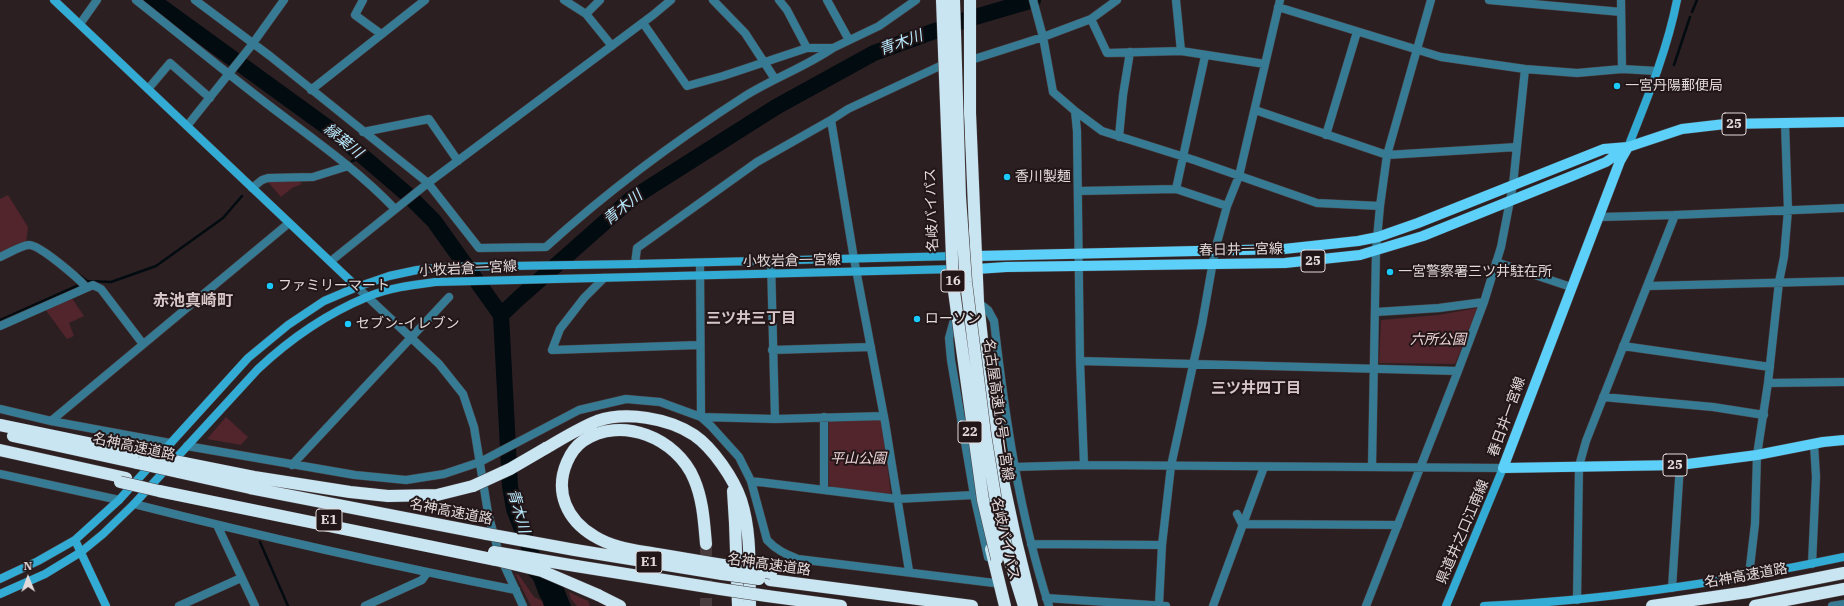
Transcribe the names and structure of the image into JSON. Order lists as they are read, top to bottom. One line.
{"streets":{"highway":["名岐バイパス","16","名古屋高速16号一宮線","22","名神高速道路","E1"],"main road":["25","春日井一宮線","小牧岩倉一宮線","県道井之口江南線"]},"crossings":[["名岐バイパス","春日井一宮線"],["名岐バイパス","小牧岩倉一宮線"],["名岐バイパス","名古屋高速16号一宮線"],["春日井一宮線","小牧岩倉一宮線"],["春日井一宮線","県道井之口江南線"]],"districts":["赤池真崎町","三ツ井三丁目","三ツ井四丁目"],"water":["青木川","縁葉川"],"parks":["六所公園","平山公園"],"places":["一宮丹陽郵便局","香川製麺","一宮警察署三ツ井駐在所","ファミリーマート","ローソン","セブン-イレブン"],"north":"top"}
